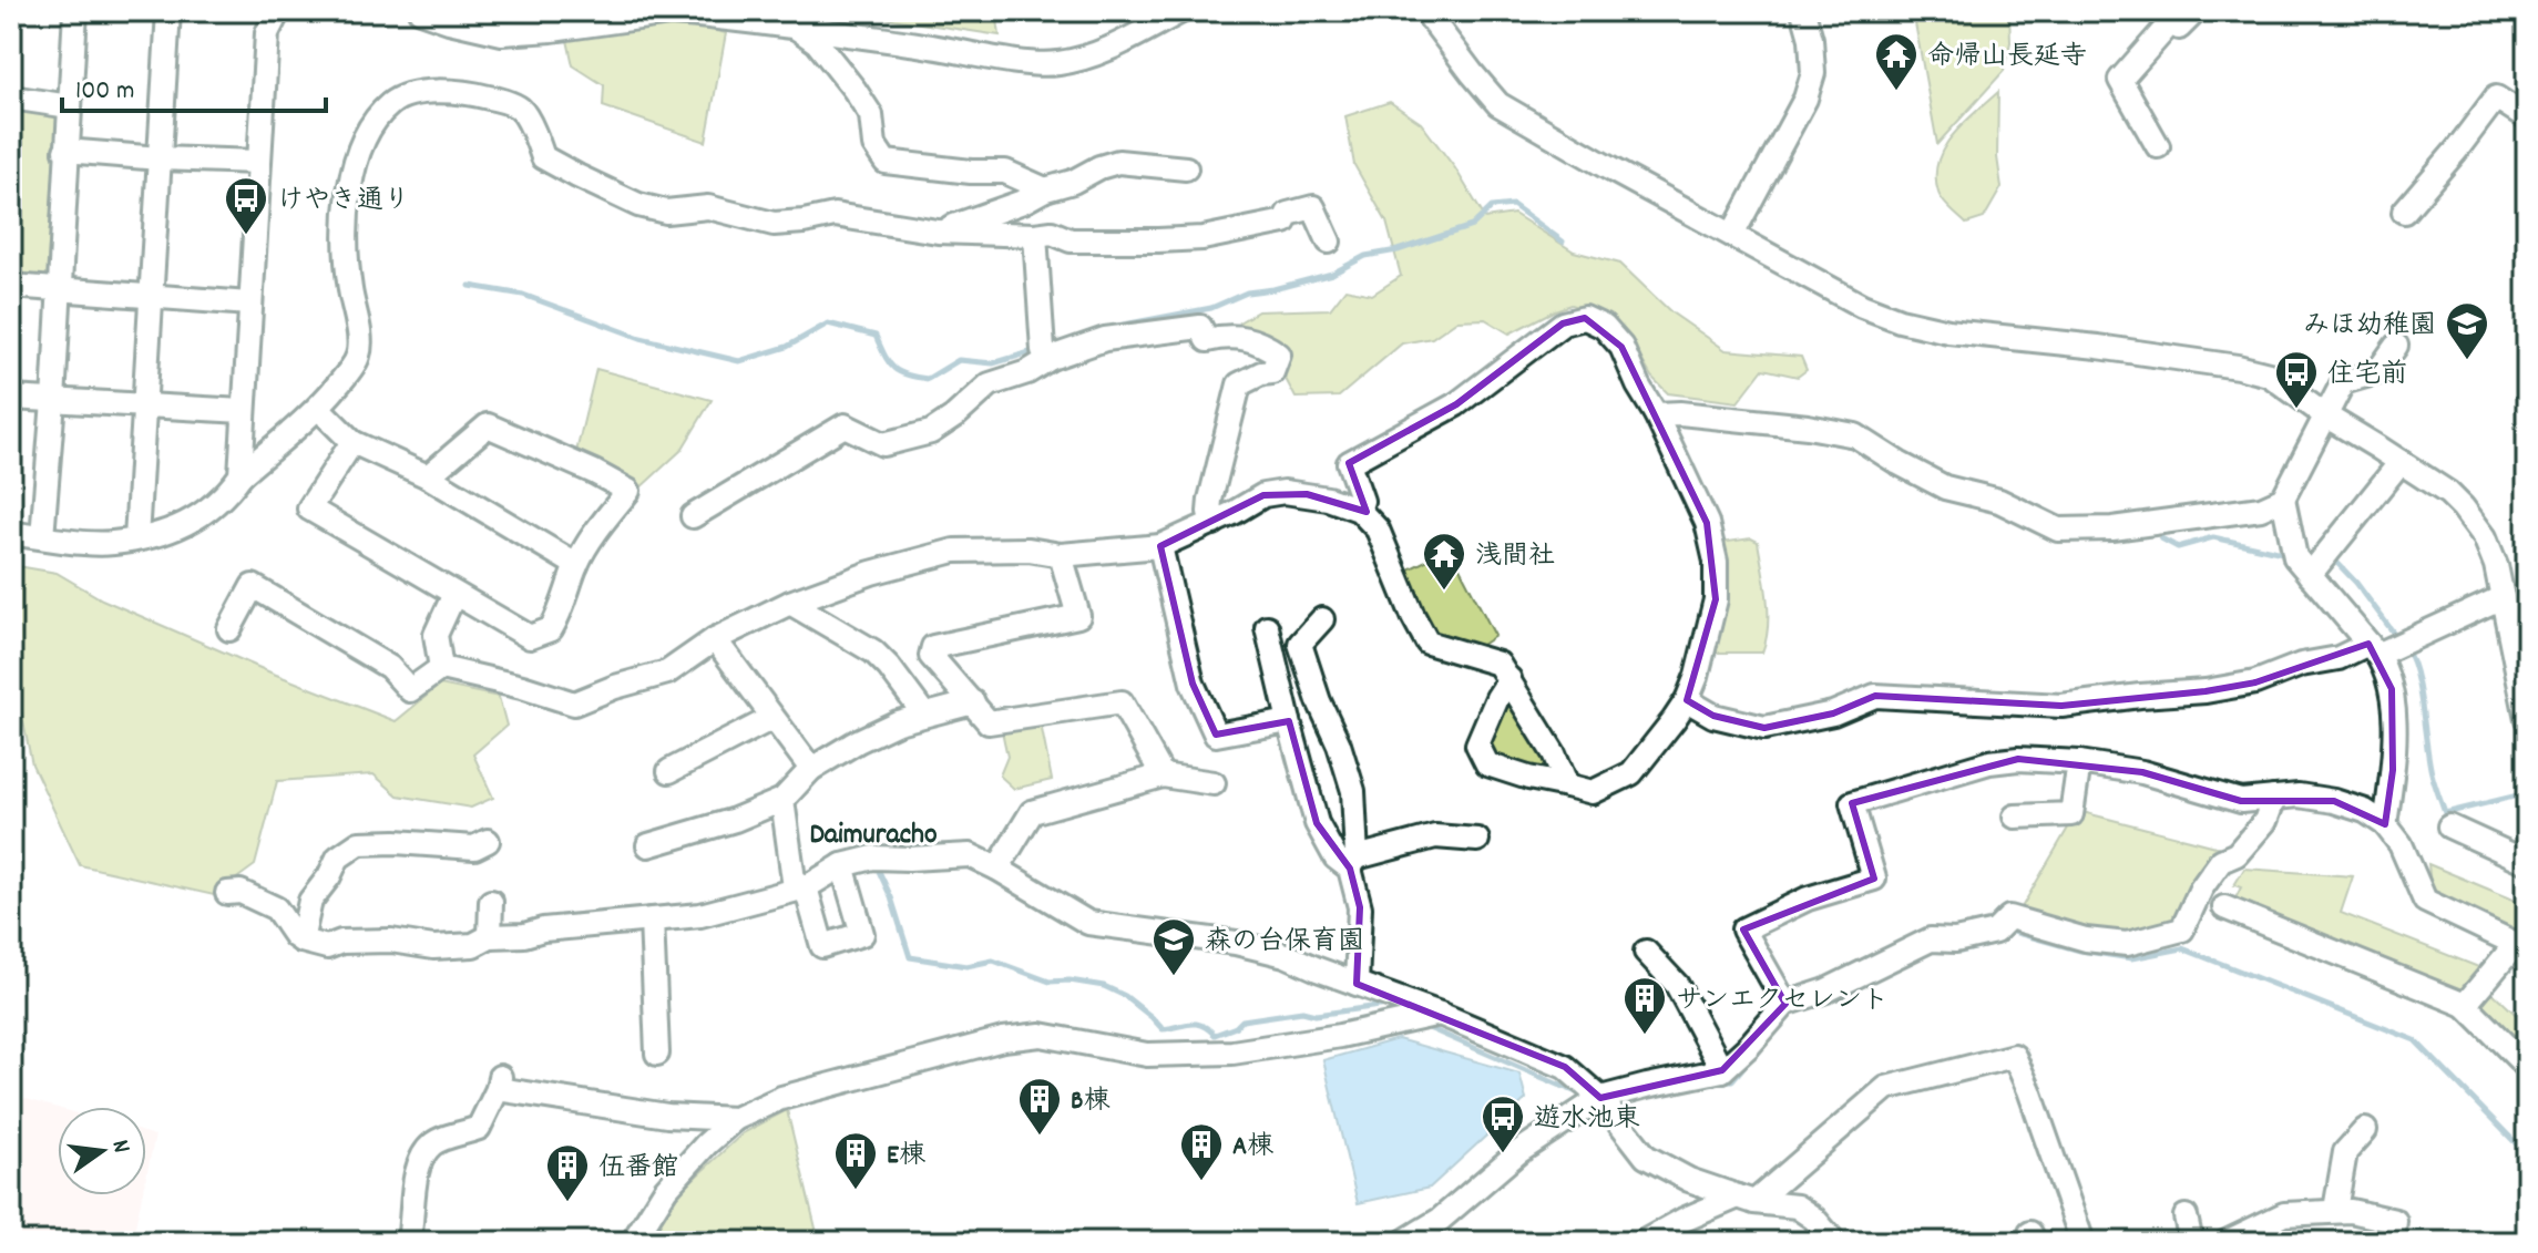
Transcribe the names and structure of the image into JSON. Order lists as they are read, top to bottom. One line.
{"districts":["Daimuracho"],"places":{"temple":["命帰山長延寺","浅間社"],"bus stop":["けやき通り","住宅前","遊水池東"],"school or university":["みほ幼稚園","森の台保育園"],"building":["サンエクセレント","B棟","A棟","E棟","伍番館"]},"scale_bar":"100 m","north":"right"}
